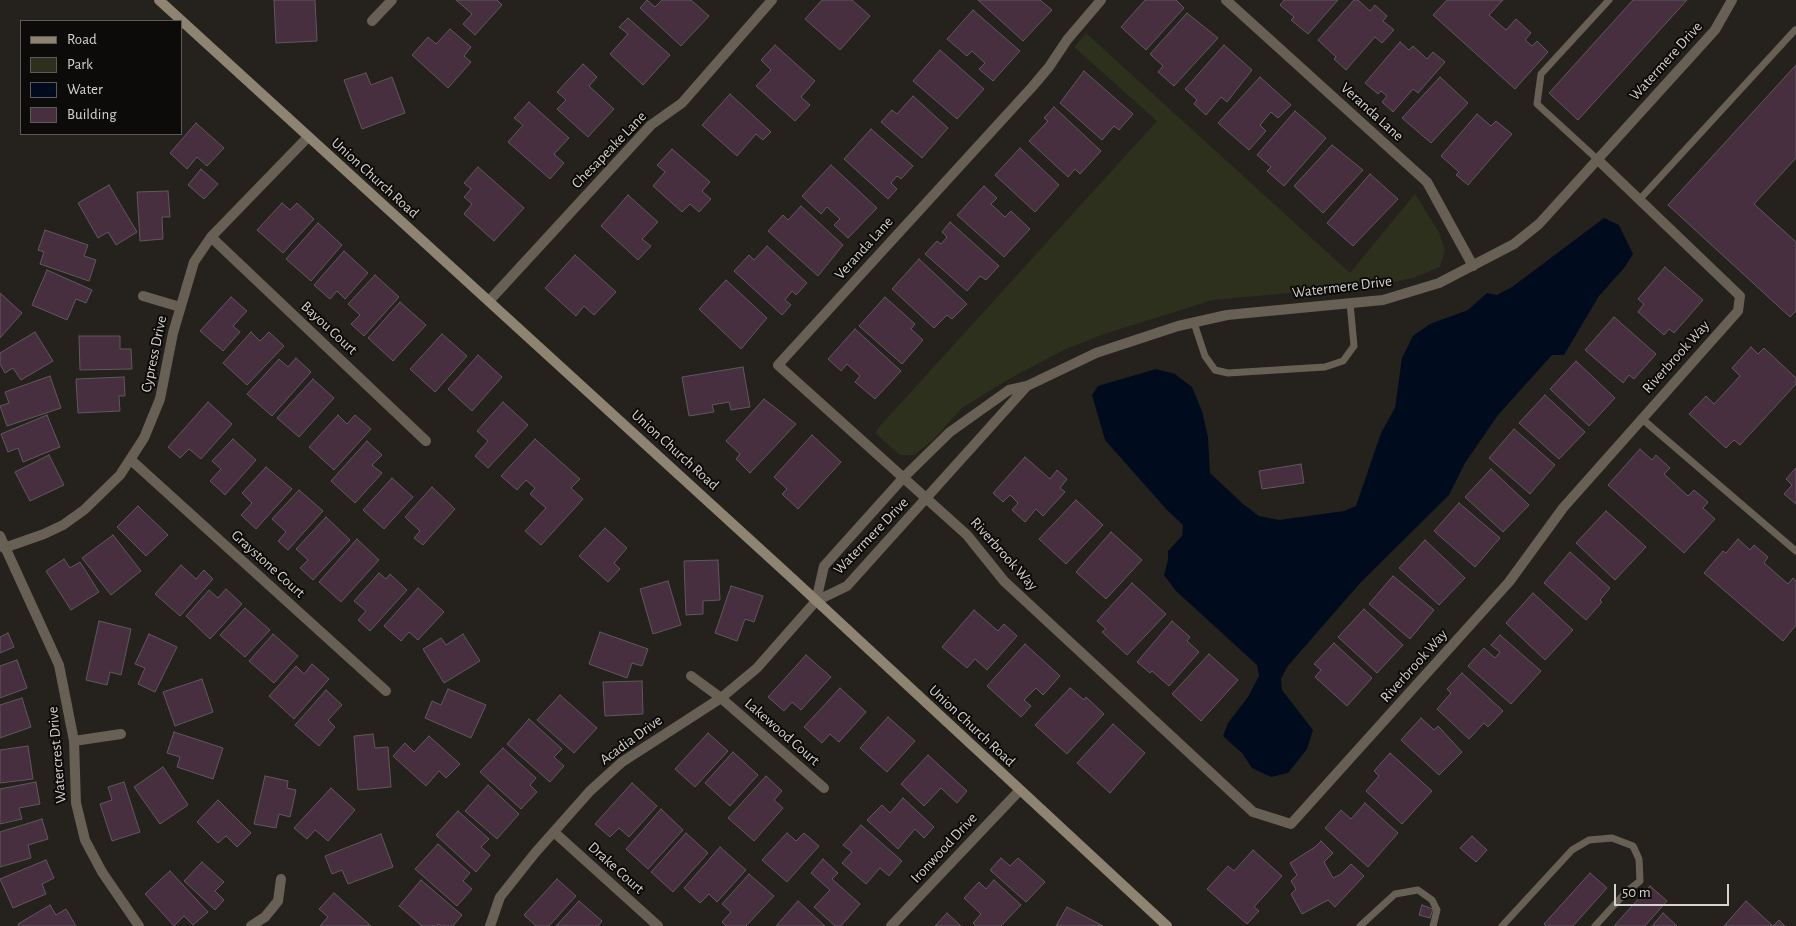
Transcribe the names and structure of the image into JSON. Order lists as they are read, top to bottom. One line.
{"streets":{"street":["Watermere Drive","Veranda Lane","Chesapeake Lane","Union Church Road","Bayou Court","Cypress Drive","Riverbrook Way","Graystone Court","Lakewood Court","Acadia Drive","Watercrest Drive","Ironwood Drive","Drake Court"]},"crossings":[["Watermere Drive","Veranda Lane"],["Watermere Drive","Union Church Road"],["Watermere Drive","Riverbrook Way"],["Watermere Drive","Acadia Drive"],["Veranda Lane","Riverbrook Way"],["Chesapeake Lane","Union Church Road"],["Union Church Road","Cypress Drive"],["Union Church Road","Acadia Drive"],["Union Church Road","Ironwood Drive"],["Bayou Court","Cypress Drive"],["Cypress Drive","Graystone Court"],["Cypress Drive","Watercrest Drive"],["Lakewood Court","Acadia Drive"],["Acadia Drive","Drake Court"]],"legend":["Road","Park","Water","Building"],"scale_bar":"50 m"}
